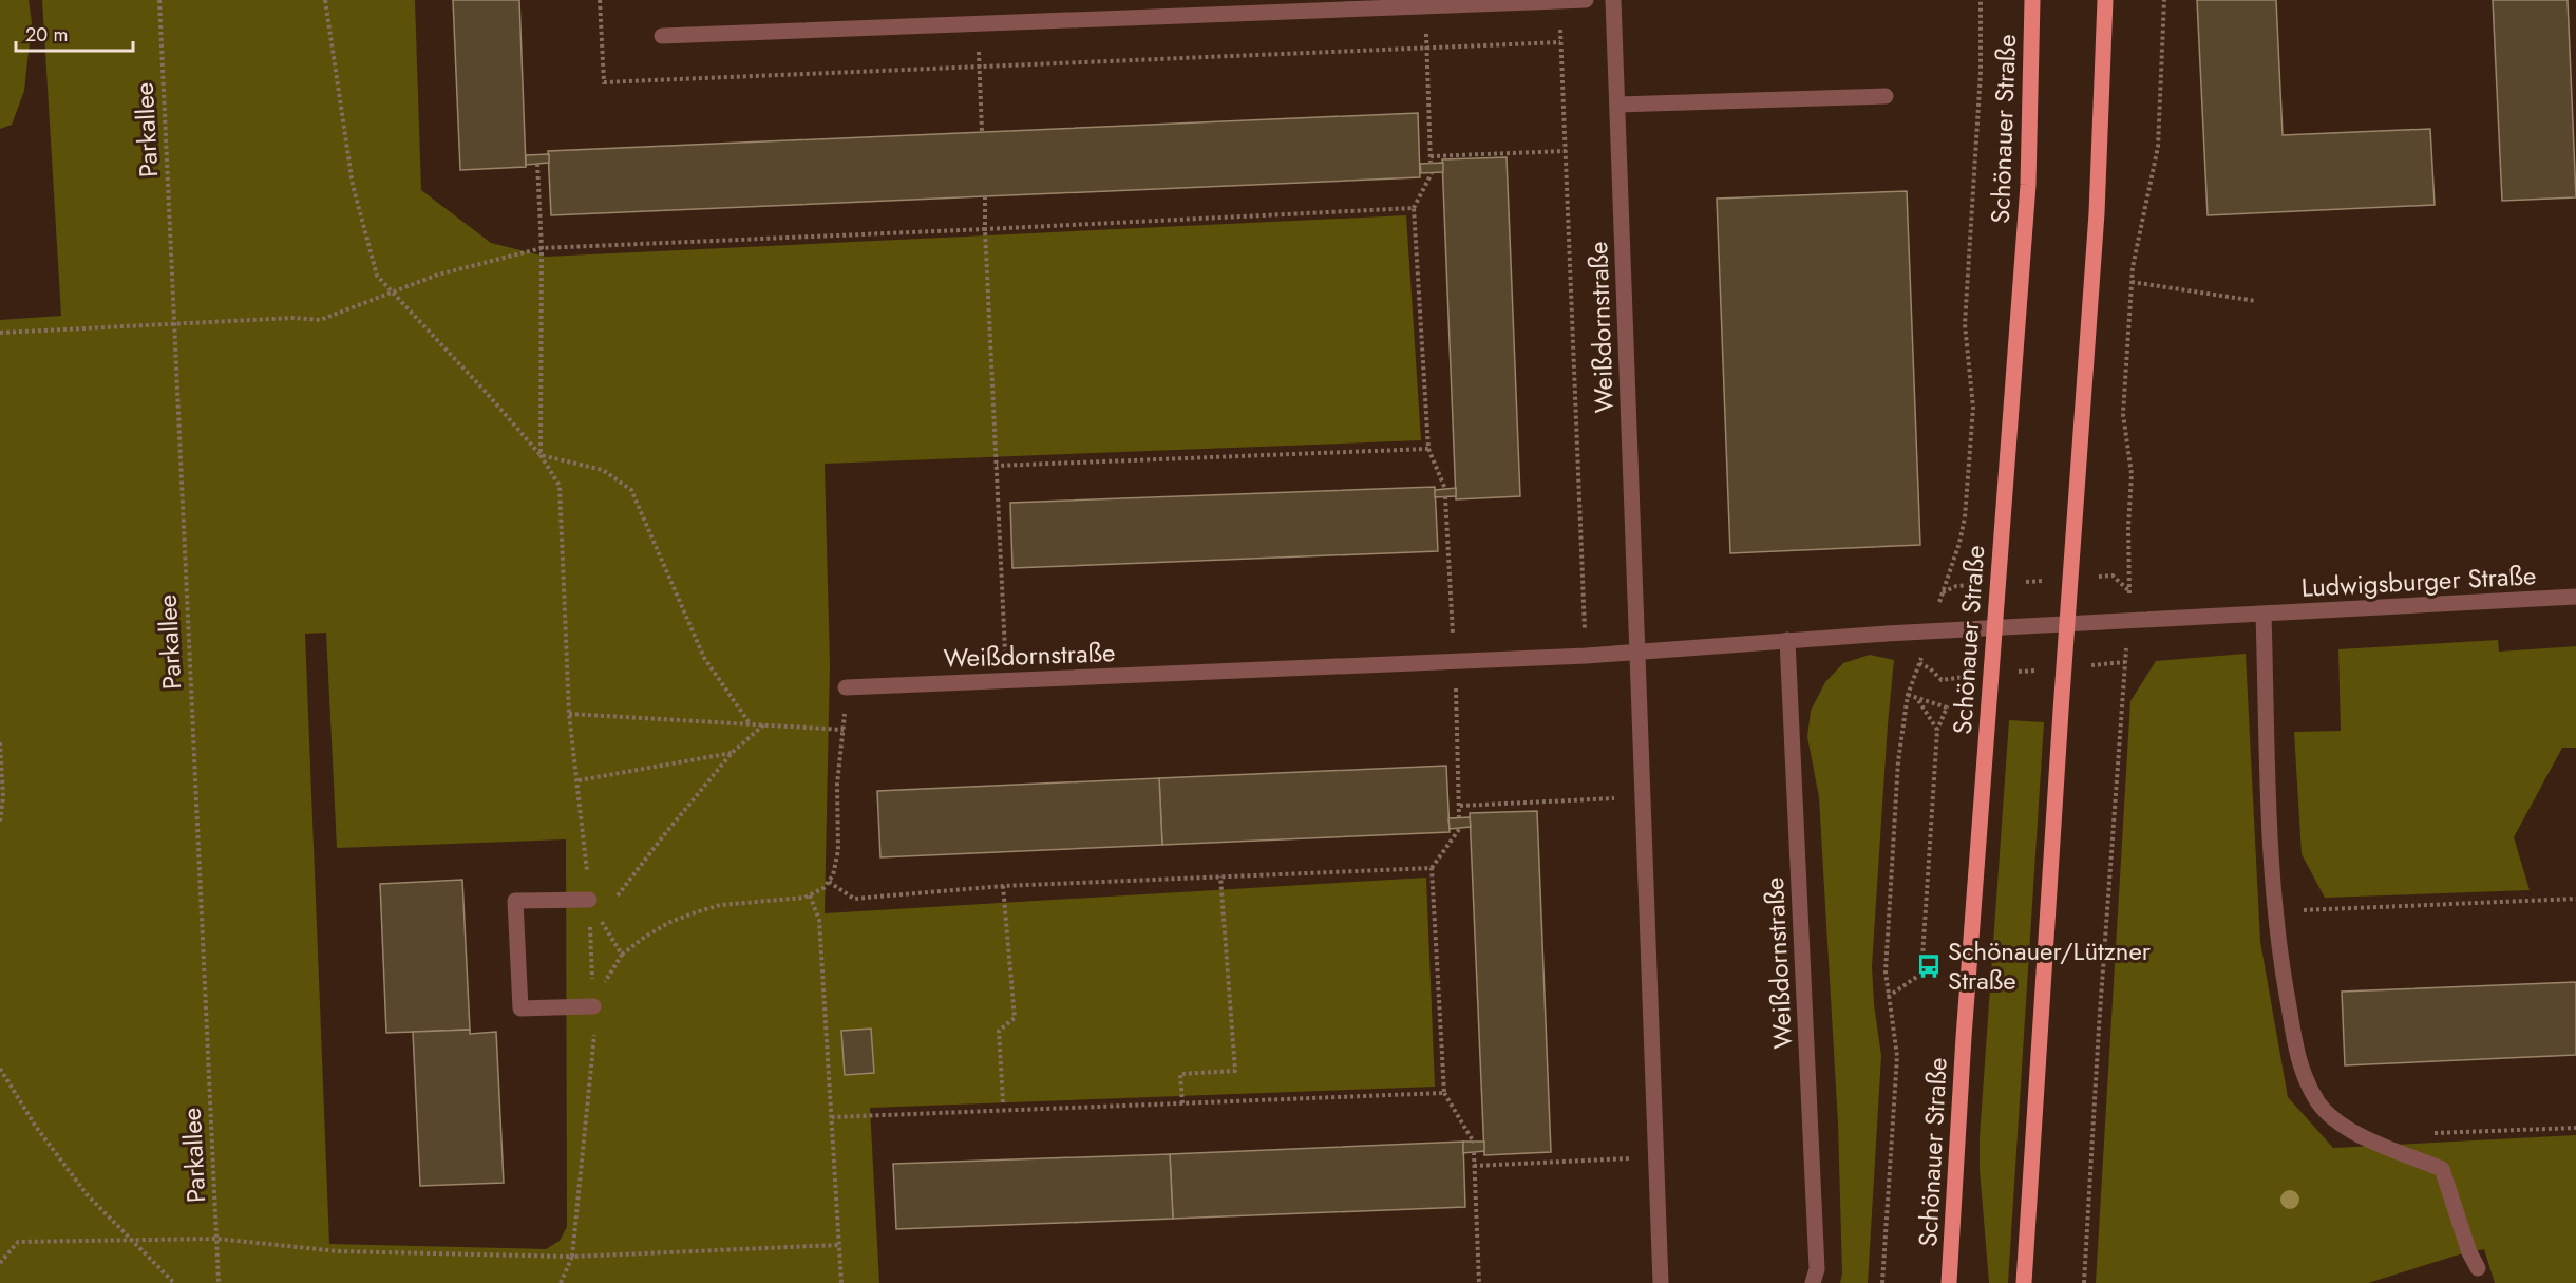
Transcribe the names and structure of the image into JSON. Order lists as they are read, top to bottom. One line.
{"streets":{"main road":["Schönauer Straße"],"street":["Weißdornstraße","Ludwigsburger Straße"],"path":["Parkallee"]},"crossings":[["Schönauer Straße","Weißdornstraße"],["Weißdornstraße","Ludwigsburger Straße"]],"places":{"bus stop":["Schönauer/Lützner Straße"]},"scale_bar":"20 m"}
